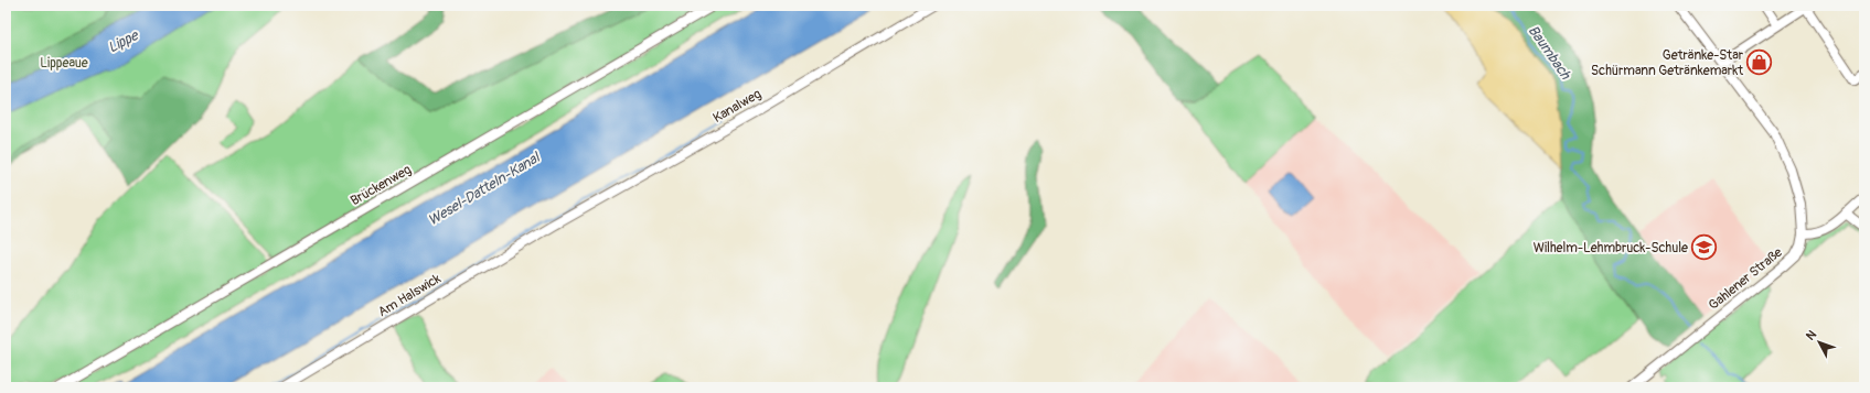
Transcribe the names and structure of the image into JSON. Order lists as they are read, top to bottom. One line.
{"streets":{"street":["Kanalweg","Brückenweg","Gahlener Straße","Am Halswick"]},"crossings":[["Kanalweg","Am Halswick"]],"water":["Lippe","Baumbach","Wesel-Datteln-Kanal"],"parks":["Lippeaue"],"places":{"shop":["Getränke-Star Schürmann Getränkemarkt"],"school or university":["Wilhelm-Lehmbruck-Schule"]},"north":"top left"}
